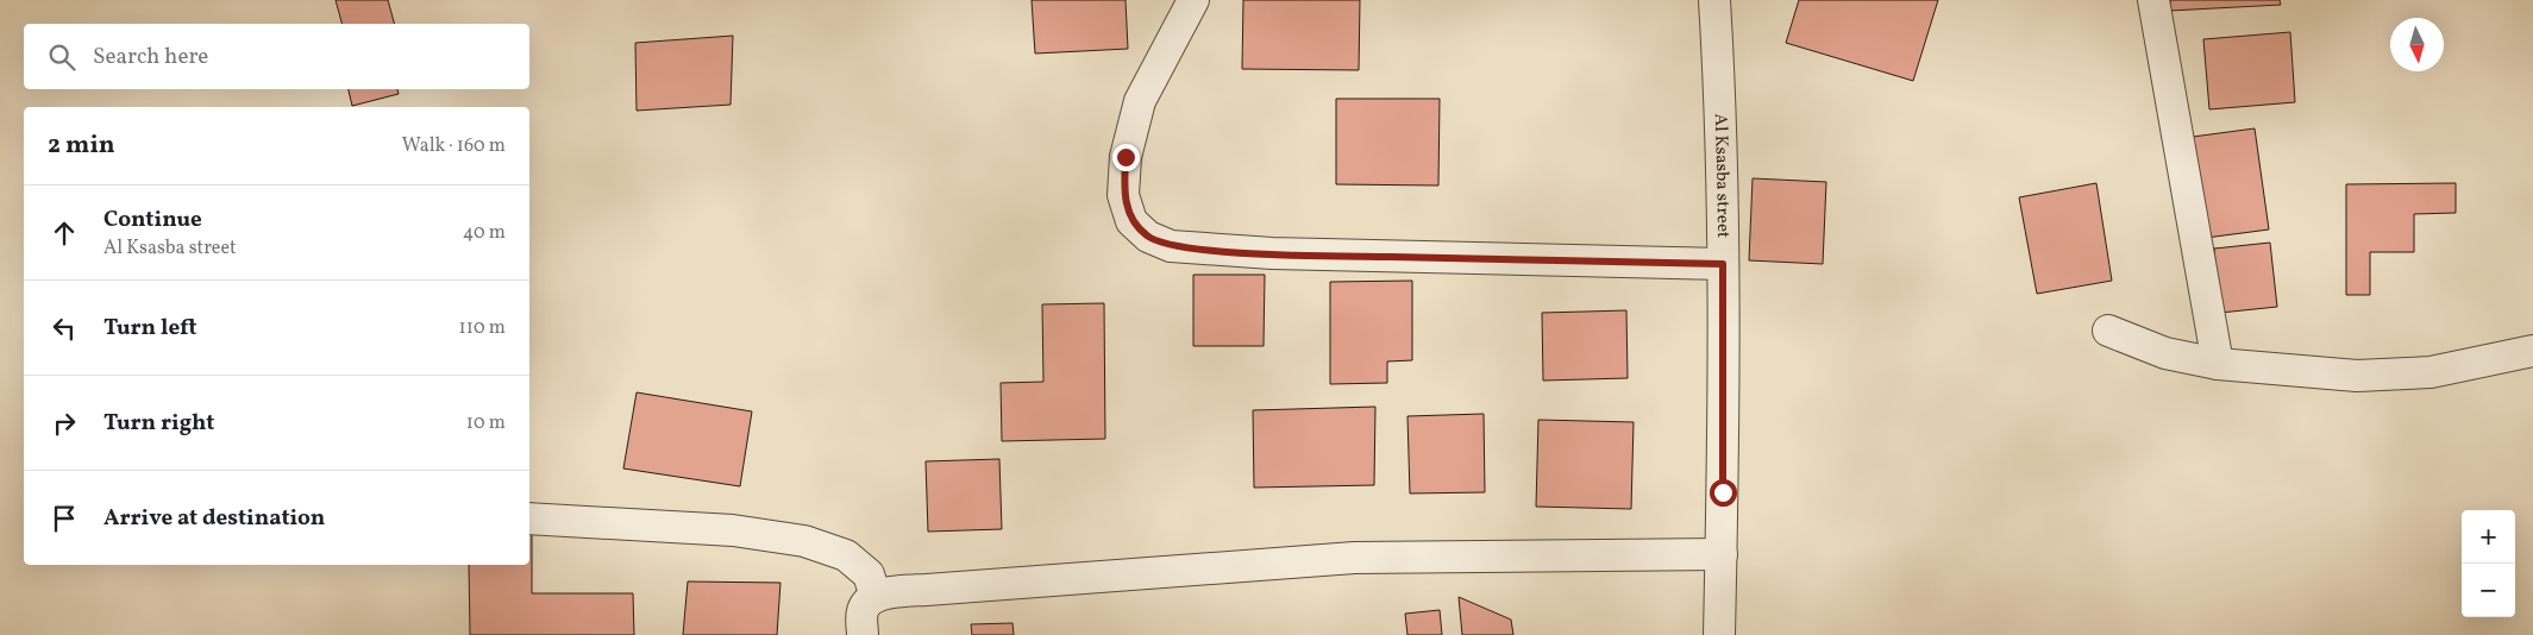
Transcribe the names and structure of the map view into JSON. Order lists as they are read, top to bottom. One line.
{"streets":{"street":["Al Ksasba street"]},"north":"bottom","page":{"search":"Search here","heading":["2 min","Walk · 160 m"],"list":[["Continue","Al Ksasba street","40 m"],["Turn left","110 m"],["Turn right","10 m"],"Arrive at destination"],"map_buttons":["+","−"]}}
